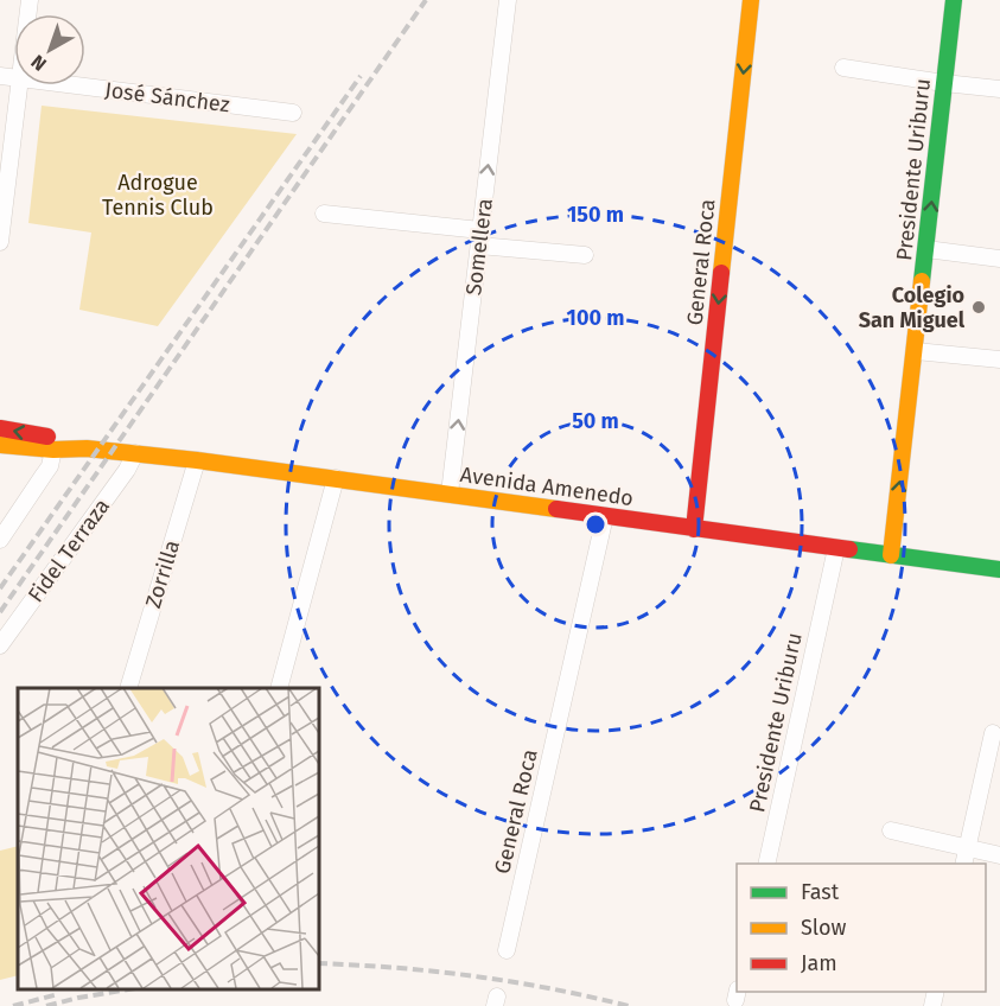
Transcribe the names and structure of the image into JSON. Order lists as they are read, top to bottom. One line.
{"streets":{"street":["José Sánchez","Presidente Uriburu","Somellera","General Roca","Avenida Amenedo","Fidel Terraza","Zorrilla"]},"crossings":[["Presidente Uriburu","Avenida Amenedo"],["Somellera","Avenida Amenedo"],["General Roca","Avenida Amenedo"],["Avenida Amenedo","Fidel Terraza"],["Avenida Amenedo","Zorrilla"]],"one_way":["Presidente Uriburu","Somellera","General Roca"],"parks":["Adrogue Tennis Club"],"places":["Colegio San Miguel"],"legend":["Fast","Slow","Jam"],"north":"bottom left","rings":["150 m","100 m","50 m"]}
